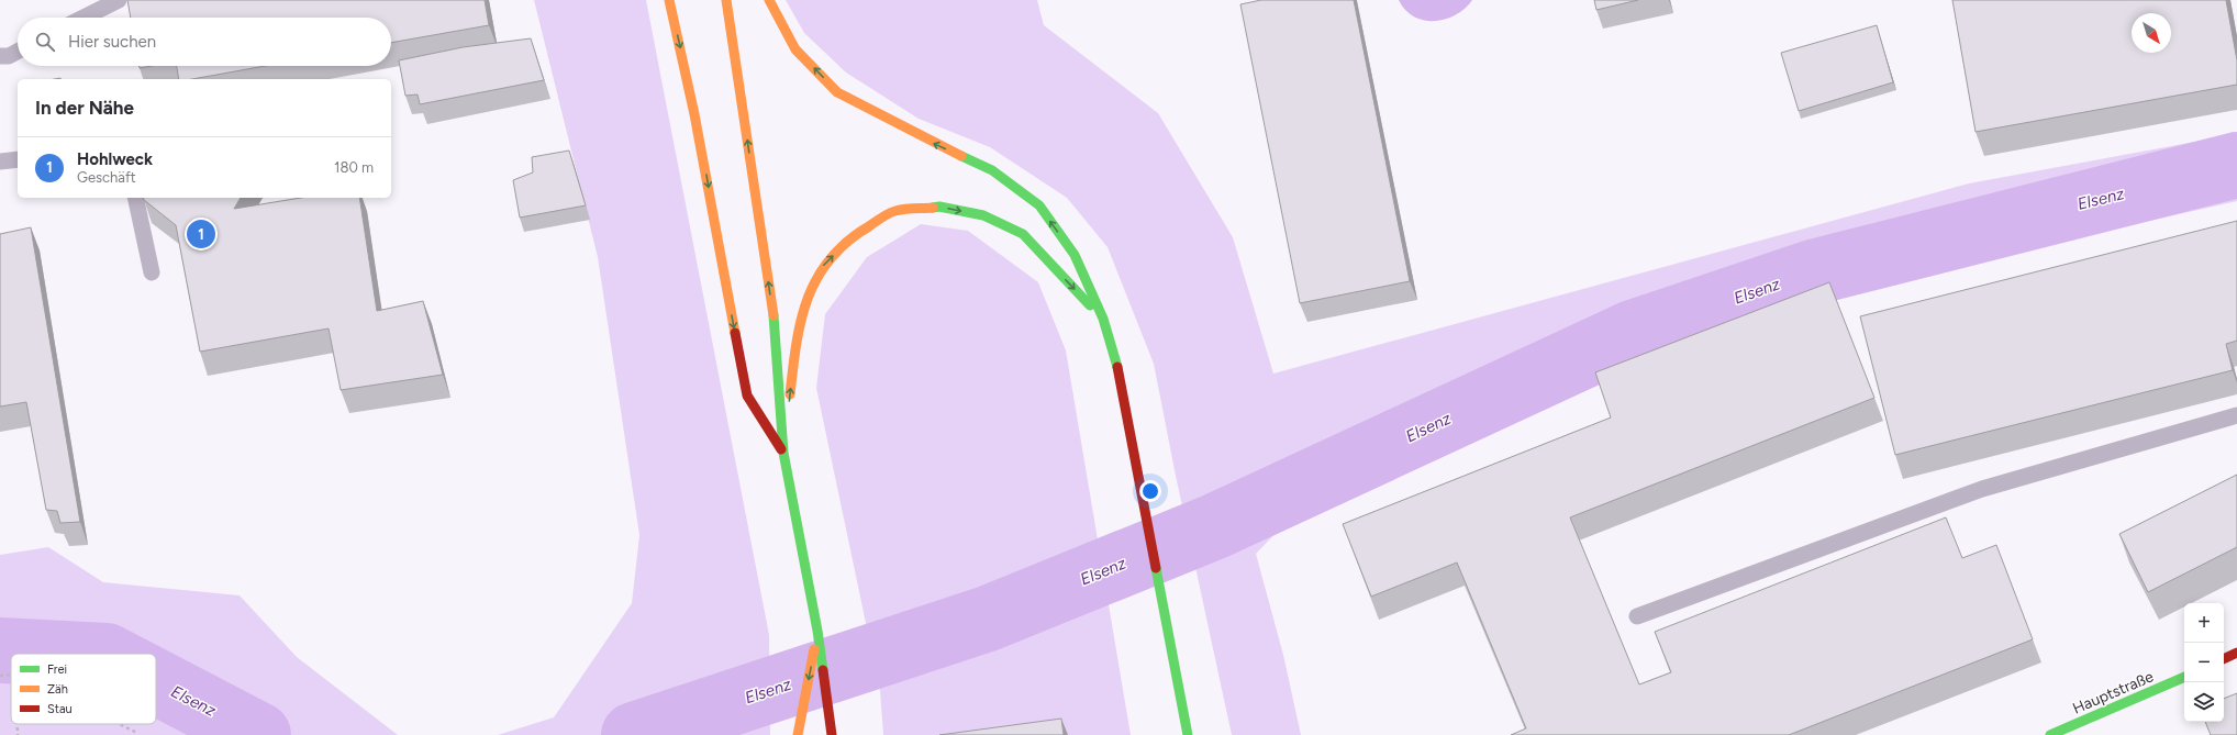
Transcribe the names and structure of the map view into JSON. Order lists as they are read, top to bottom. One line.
{"streets":{"main road":["Hauptstraße"]},"water":["Elsenz"],"legend":["Frei","Zäh","Stau"],"north":"bottom right","page":{"search":"Hier suchen","heading":"In der Nähe","list":[{"mark":"1","name":"Hohlweck","note":"Geschäft","value":"180 m"}],"pins":"1","map_buttons":["+","−"]}}
